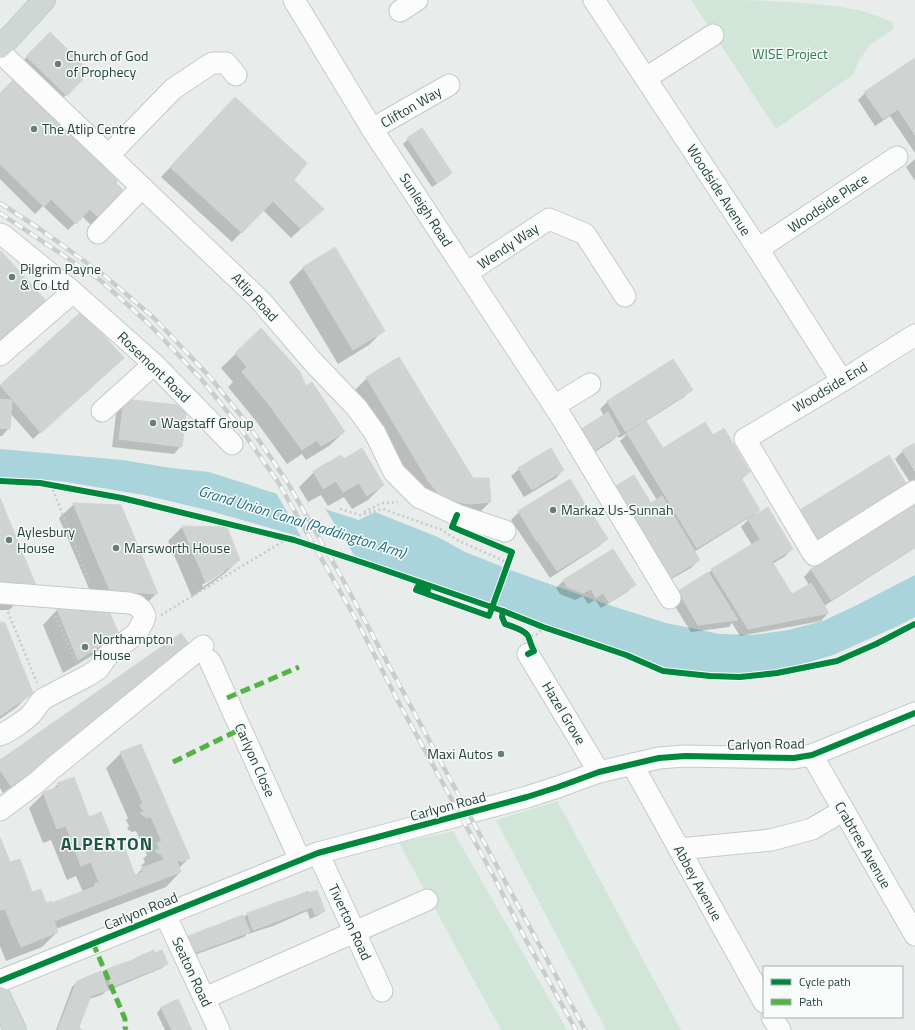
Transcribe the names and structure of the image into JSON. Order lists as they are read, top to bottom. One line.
{"streets":{"street":["Clifton Way","Woodside Avenue","Woodside Place","Sunleigh Road","Wendy Way","Atlip Road","Rosemont Road","Woodside End","Hazel Grove","Carlyon Road","Carlyon Close","Crabtree Avenue","Abbey Avenue","Tiverton Road","Seaton Road"]},"crossings":[["Clifton Way","Sunleigh Road"],["Woodside Avenue","Woodside Place"],["Woodside Avenue","Woodside End"],["Sunleigh Road","Wendy Way"],["Hazel Grove","Carlyon Road"],["Carlyon Road","Carlyon Close"],["Carlyon Road","Crabtree Avenue"],["Carlyon Road","Abbey Avenue"],["Carlyon Road","Tiverton Road"],["Carlyon Road","Seaton Road"],["Carlyon Close","Tiverton Road"]],"districts":["ALPERTON"],"water":["Grand Union Canal (Paddington Arm)"],"parks":["WISE Project"],"places":["Church of God of Prophecy","The Atlip Centre","Pilgrim Payne & Co Ltd","Wagstaff Group","Markaz Us-Sunnah","Aylesbury House","Marsworth House","Northampton House","Maxi Autos"],"legend":["Cycle path","Path"]}
